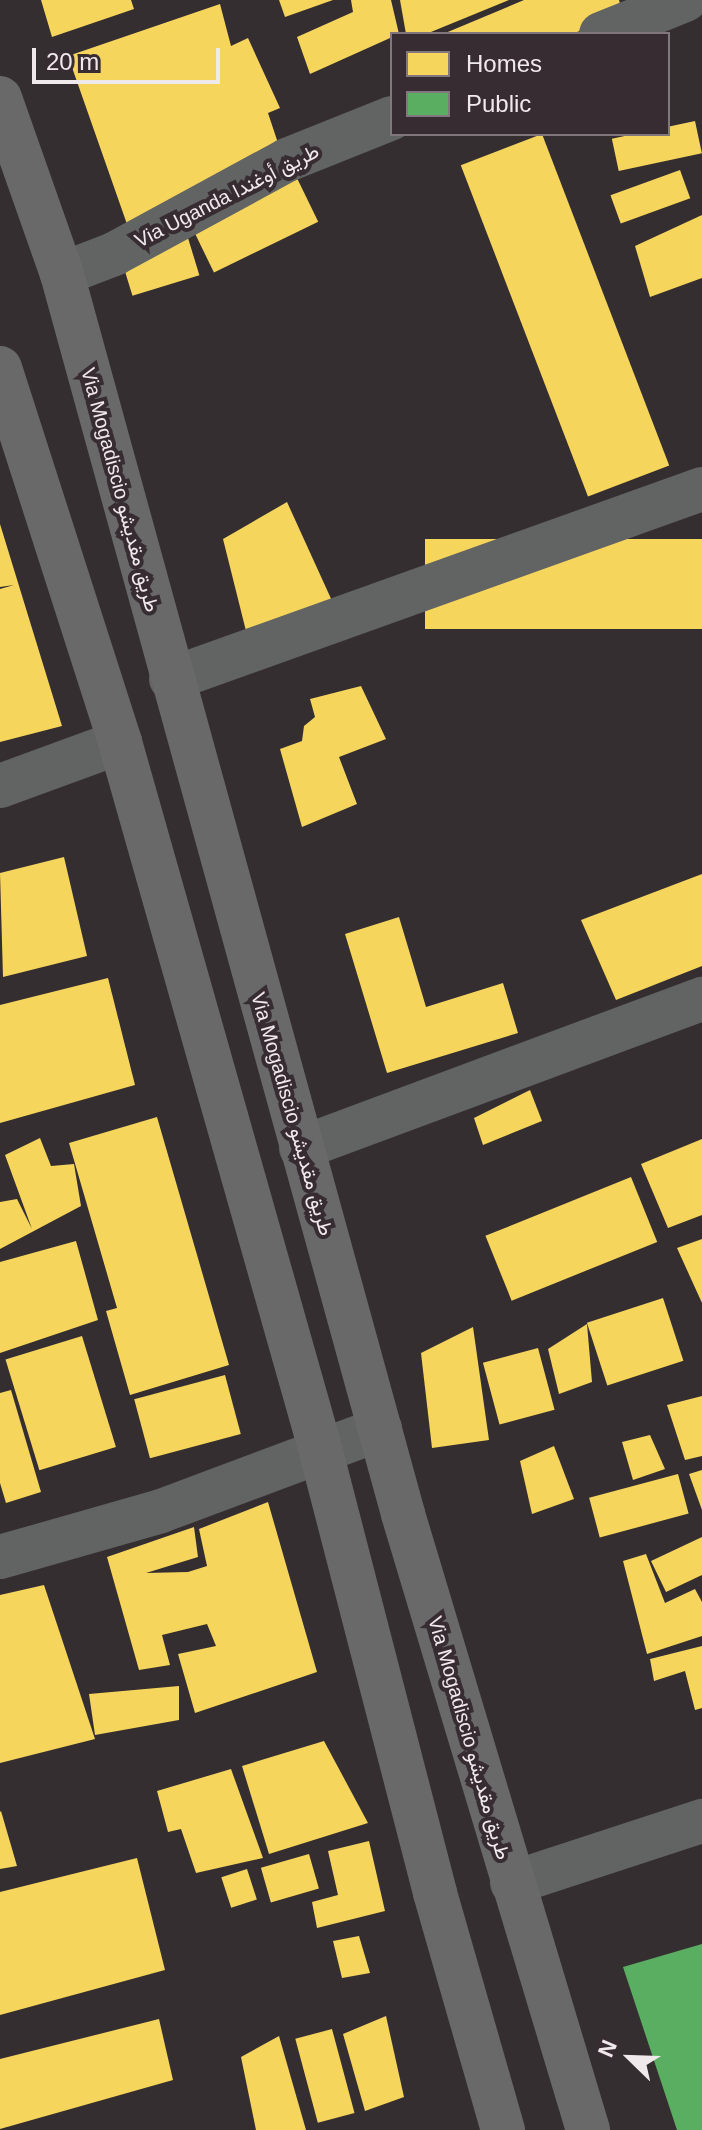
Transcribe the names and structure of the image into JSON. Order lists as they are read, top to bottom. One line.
{"streets":{"highway":["Via Mogadiscio طريق مقديشو"],"street":["Via Uganda طريق أوغندا"]},"crossings":[["Via Uganda طريق أوغندا","Via Mogadiscio طريق مقديشو"]],"legend":["Homes","Public"],"scale_bar":"20 m","north":"top left"}
